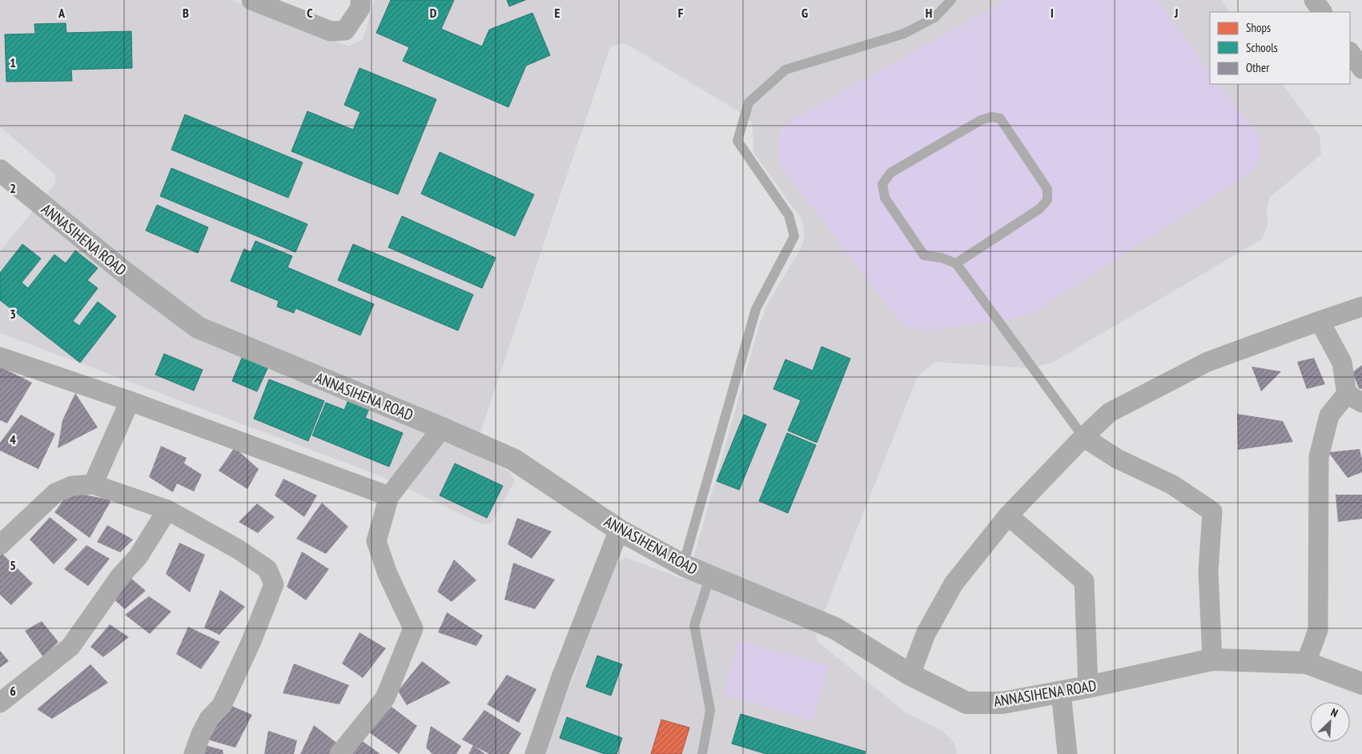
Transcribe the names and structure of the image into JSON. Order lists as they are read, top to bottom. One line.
{"streets":{"street":["ANNASIHENA ROAD"]},"legend":["Shops","Schools","Other"],"north":"top right","grid":{"columns":["A","B","C","D","E","F","G","H","I","J"],"rows":["1","2","3","4","5","6"]}}
